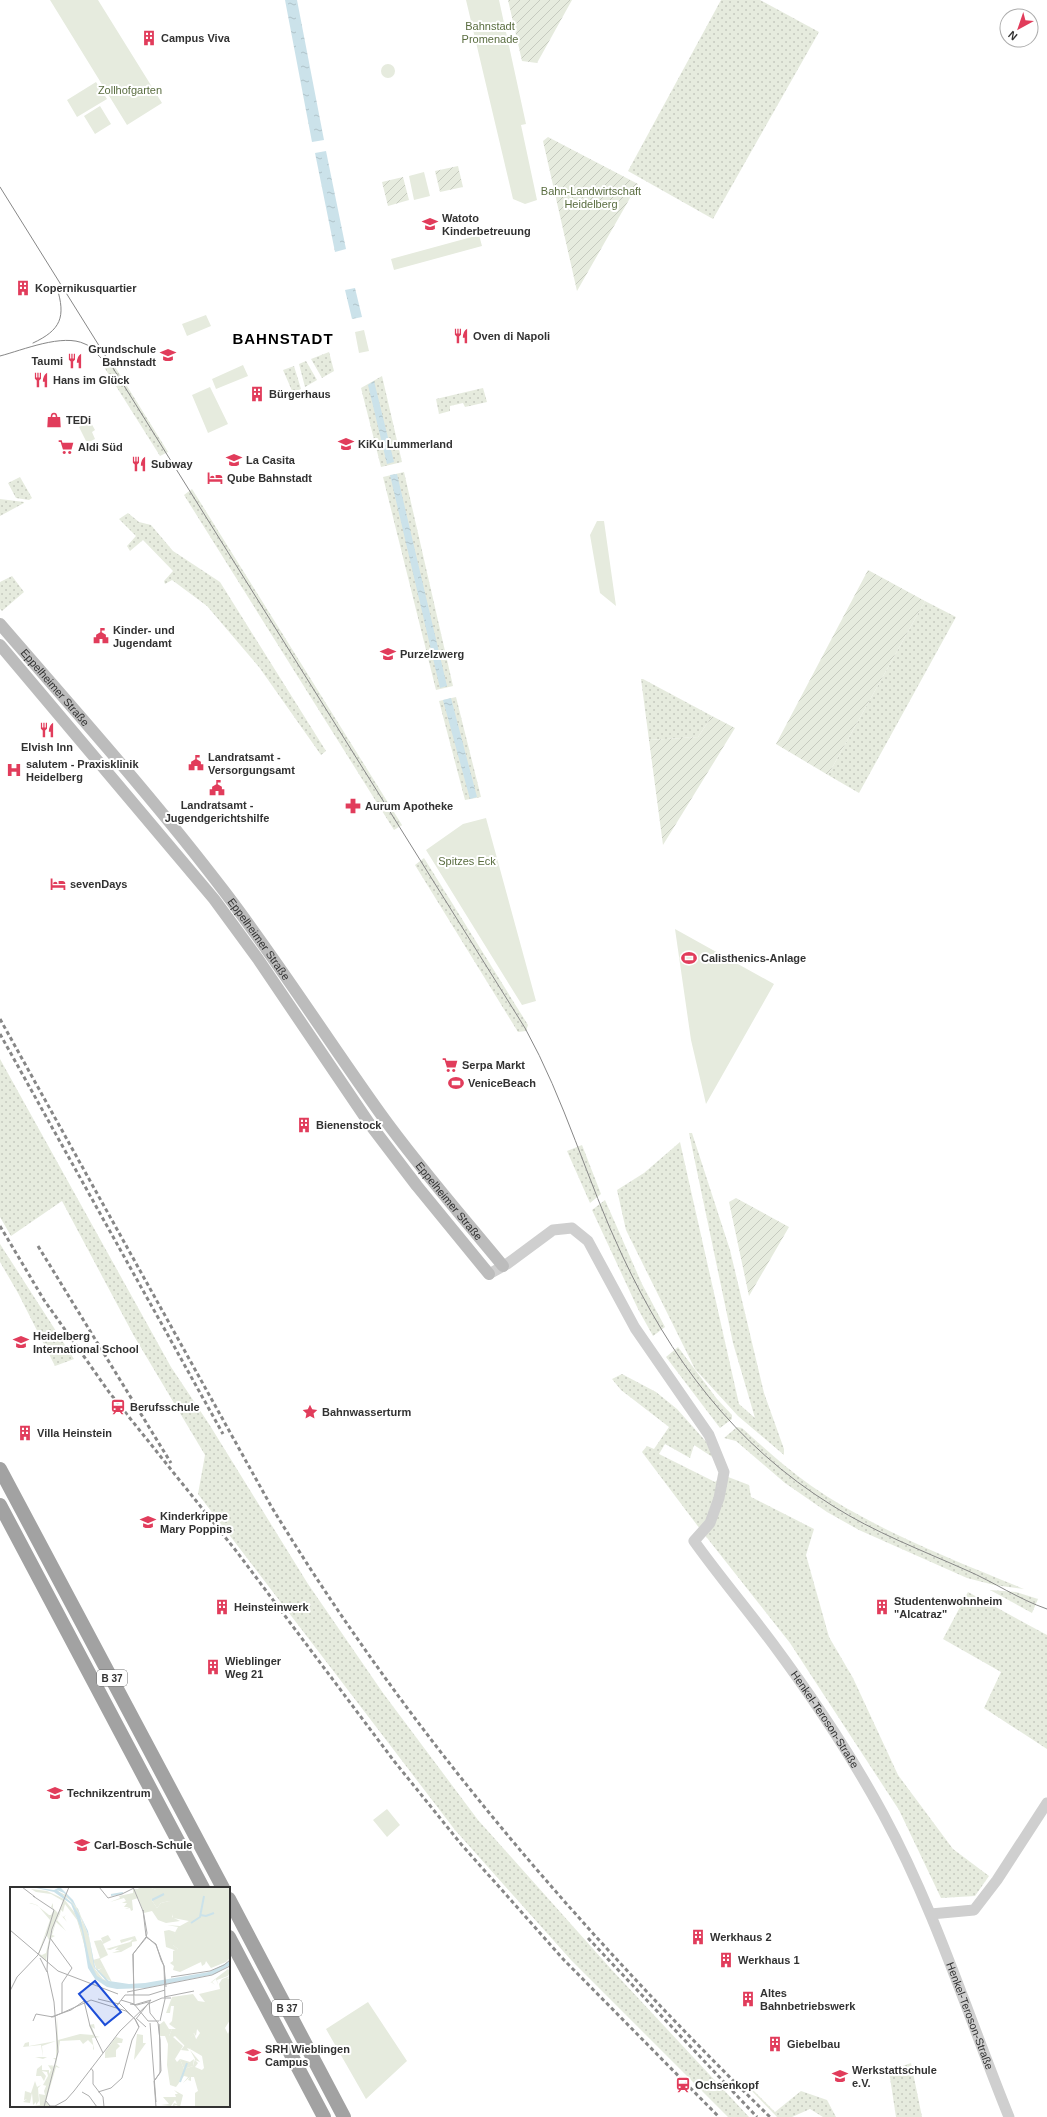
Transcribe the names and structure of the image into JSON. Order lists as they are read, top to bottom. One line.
{"streets":{"highway":["B 37"],"main road":["Eppelheimer Straße"],"street":["Henkel-Teroson-Straße"]},"crossings":[["Eppelheimer Straße","Henkel-Teroson-Straße"]],"districts":["BAHNSTADT"],"parks":["Bahnstadt Promenade","Zollhofgarten","Bahn-Landwirtschaft Heidelberg","Spitzes Eck"],"places":{"building":["Campus Viva","Kopernikusquartier","Bürgerhaus","Bienenstock","Villa Heinstein","Heinsteinwerk","Studentenwohnheim \"Alcatraz\"","Wieblinger Weg 21","Werkhaus 2","Werkhaus 1","Altes Bahnbetriebswerk","Giebelbau"],"school or university":["Watoto Kinderbetreuung","Grundschule Bahnstadt","KiKu Lummerland","La Casita","Purzelzwerg","Heidelberg International School","Kinderkrippe Mary Poppins","Technikzentrum","Carl-Bosch-Schule","SRH Wieblingen Campus","Werkstattschule e.V."],"restaurant":["Oven di Napoli","Taumi","Hans im Glück","Subway","Elvish Inn"],"shop":["TEDi"],"supermarket":["Aldi Süd","Serpa Markt"],"hotel":["Qube Bahnstadt","sevenDays"],"public building":["Kinder- und Jugendamt","Landratsamt - Versorgungsamt","Landratsamt - Jugendgerichtshilfe"],"hospital":["salutem - Praxisklinik Heidelberg"],"pharmacy":["Aurum Apotheke"],"sports":["Calisthenics-Anlage","VeniceBeach"],"station":["Berufsschule","Ochsenkopf"],"place":["Bahnwasserturm"]},"north":"bottom left"}
